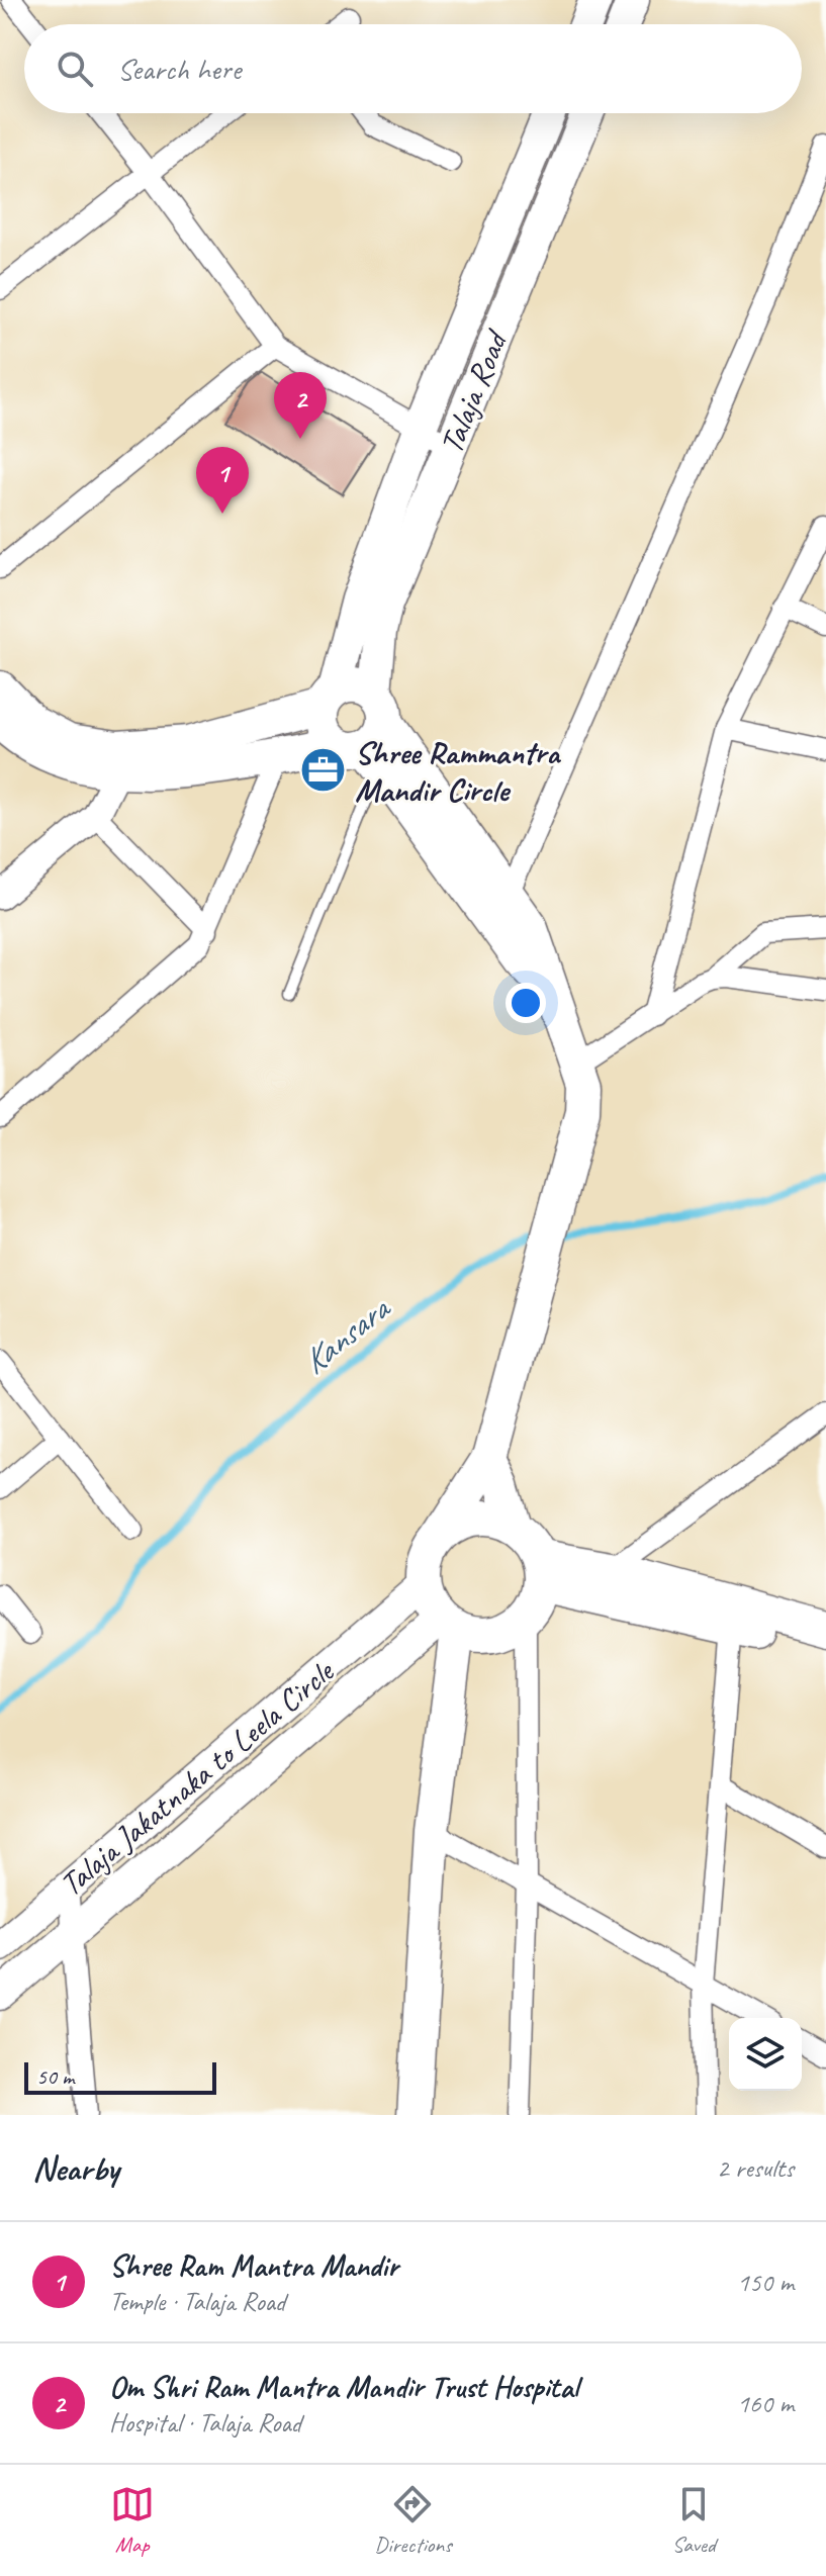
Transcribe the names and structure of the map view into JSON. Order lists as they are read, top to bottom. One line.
{"streets":{"main road":["Talaja Road","Talaja Jakatnaka to Leela Circle"]},"water":["Kansara"],"places":{"office":["Shree Rammantra Mandir Circle"]},"scale_bar":"50 m","page":{"search":"Search here","pins":["2","1"],"scale":"50 m","heading":["Nearby","2 results"],"list":[{"mark":"1","name":"Shree Ram Mantra Mandir","note":"Temple · Talaja Road","value":"150 m"},{"mark":"2","name":"Om Shri Ram Mantra Mandir Trust Hospital","note":"Hospital · Talaja Road","value":"160 m"}],"nav":["Map","Directions","Saved"]}}
